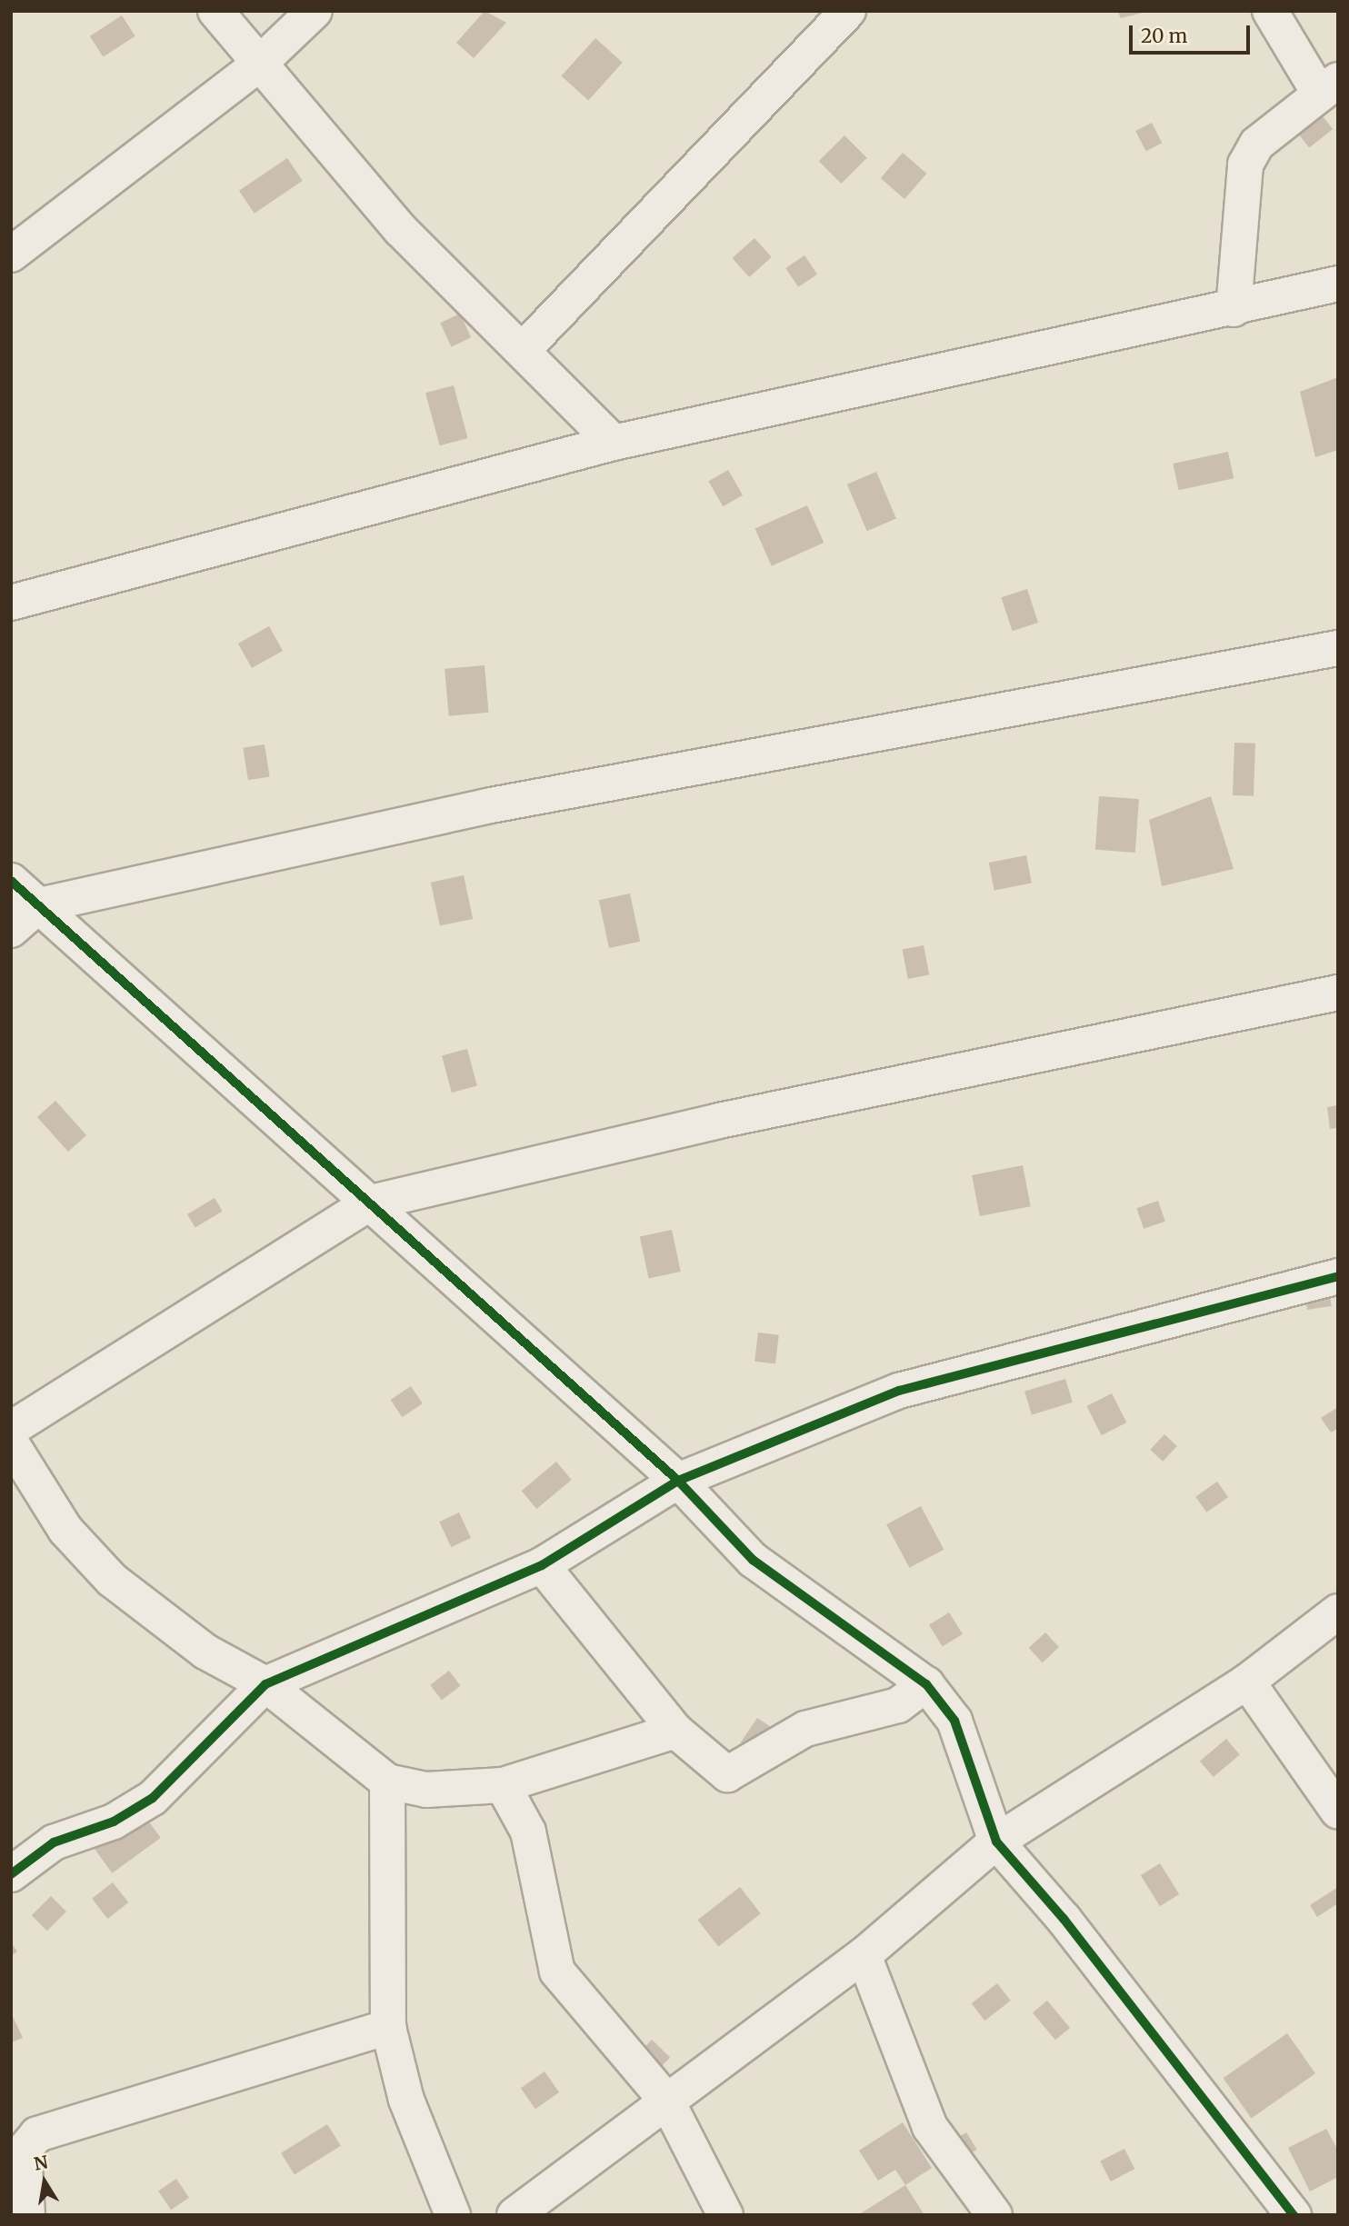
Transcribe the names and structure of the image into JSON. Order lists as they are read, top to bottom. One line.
{"scale_bar":"20 m","north":"top"}
